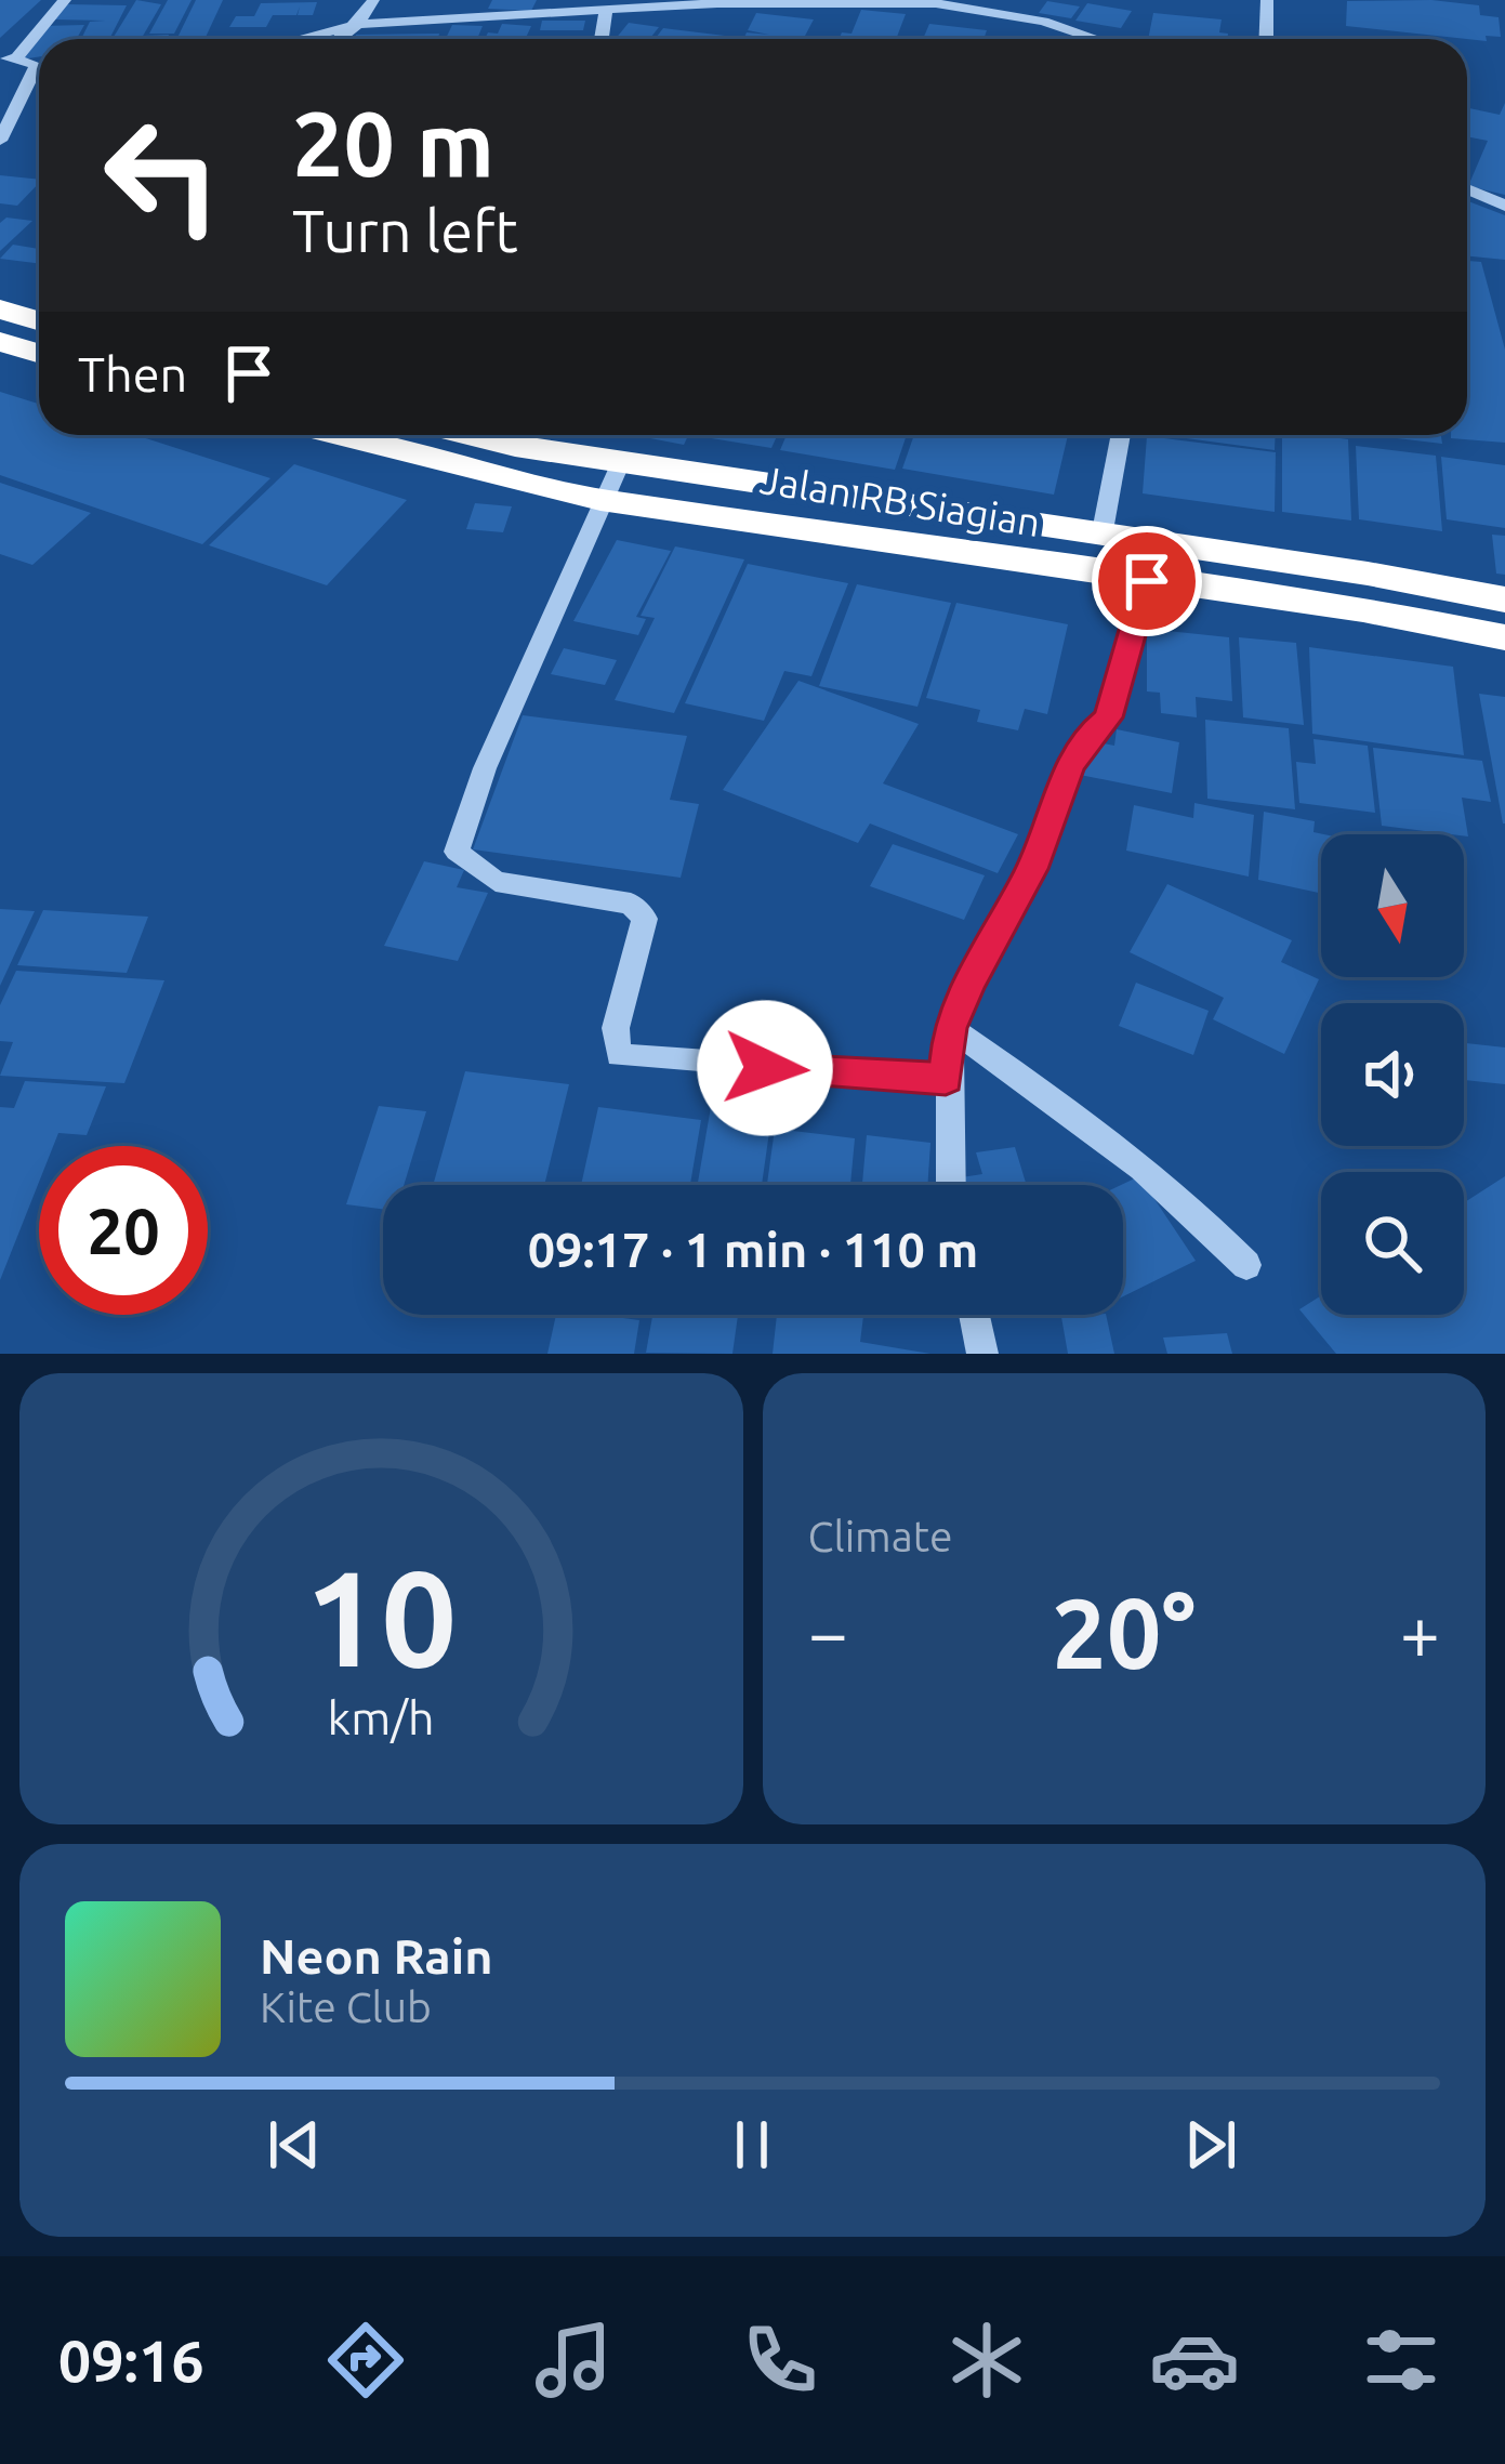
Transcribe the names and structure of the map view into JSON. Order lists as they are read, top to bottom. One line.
{"streets":{"highway":["Jalan RB Siagian"]},"north":"bottom","page":{"turn":["20 m","Turn left"],"then":"Then","limit":"20","trip":"09:17 · 1 min · 110 m","tile":"Climate","heat":["−","20°","+"],"song":["Neon Rain","Kite Club"],"tabs":"09:16","gauge":["10","km/h"]}}
